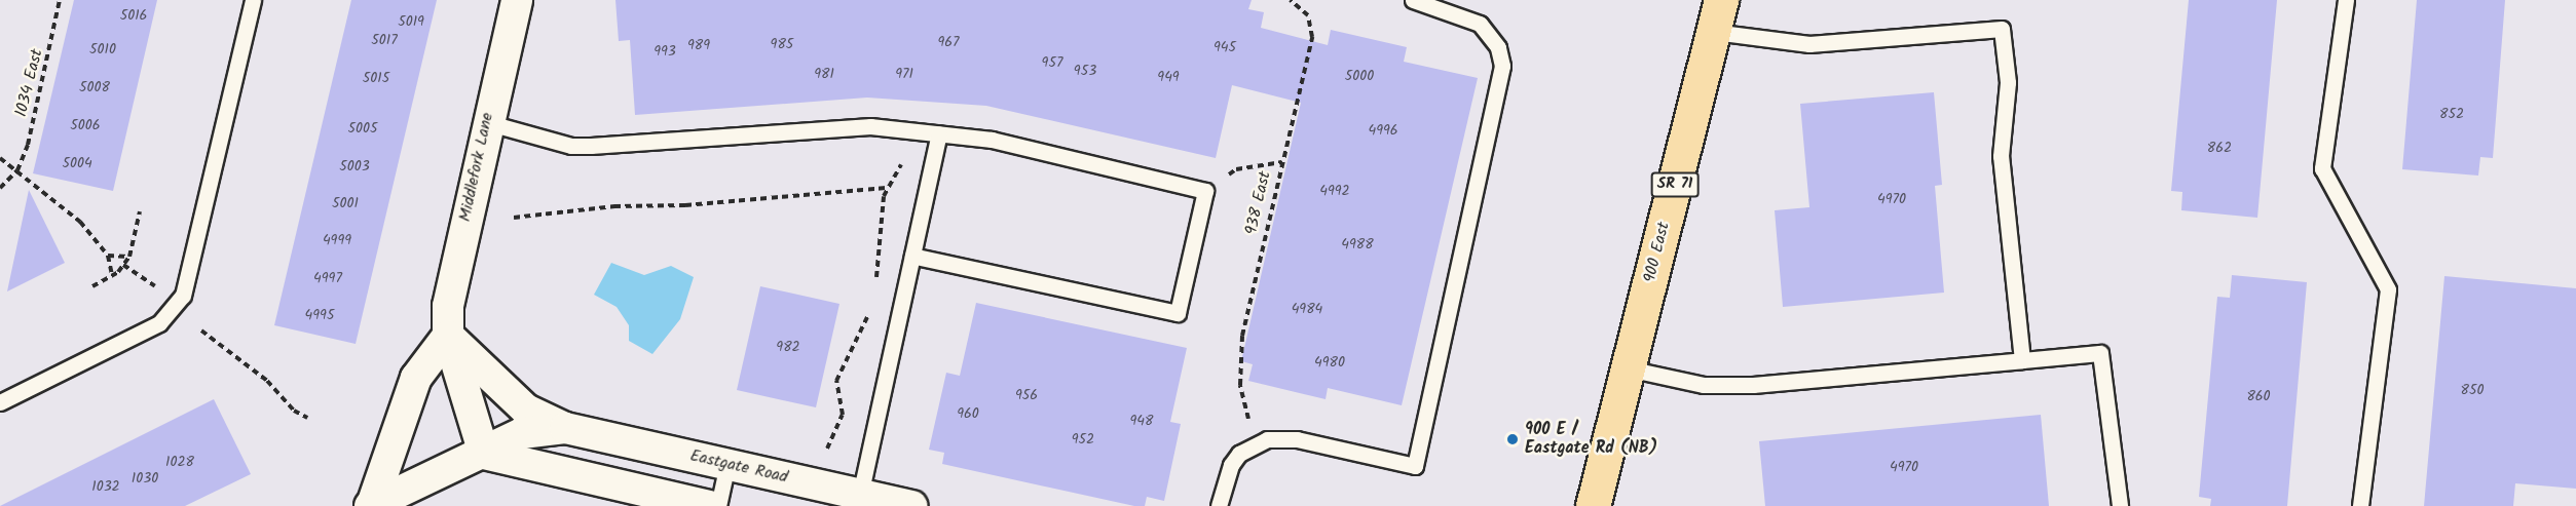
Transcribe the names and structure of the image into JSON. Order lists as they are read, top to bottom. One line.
{"streets":{"main road":["SR 71","900 East"],"street":["Middlefork Lane","Eastgate Road"],"path":["1034 East","938 East"]},"crossings":[["Middlefork Lane","Eastgate Road"]],"places":["900 E / Eastgate Rd (NB)"],"house_numbers":["5016","5019","5017","967","985","989","945","5010","993","957","953","981","971","5000","949","5015","5008","852","5006","5005","4996","862","5004","5003","4992","4970","5001","4999","4988","4997","4984","4995","982","4980","850","956","860","960","948","952","1028","4970","1030","1032"]}
